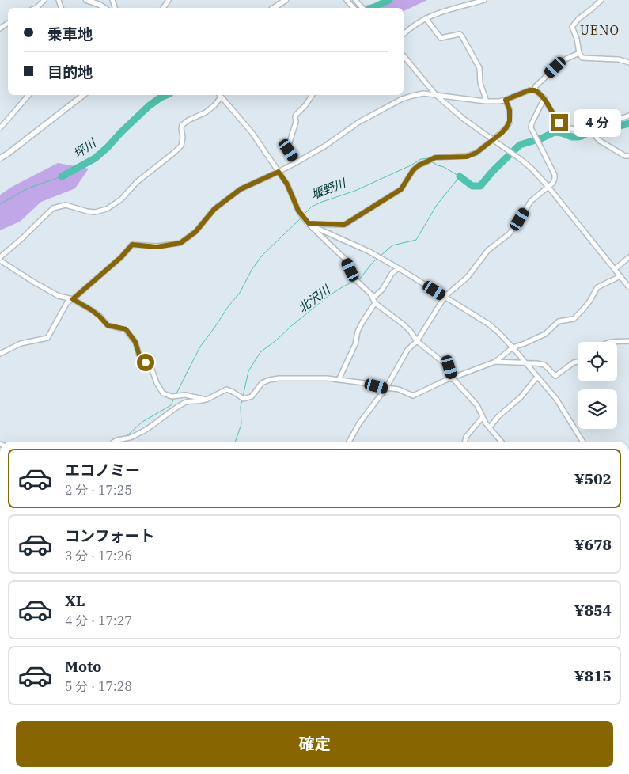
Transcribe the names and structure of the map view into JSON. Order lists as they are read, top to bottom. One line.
{"districts":["UENO"],"water":["坪川","堰野川","北沢川"],"page":{"banner":["乗車地","目的地"],"bubble":"4 分","list":[{"name":"エコノミー","note":"2 分 · 17:25","value":"¥502"},{"name":"コンフォート","note":"3 分 · 17:26","value":"¥678"},{"name":"XL","note":"4 分 · 17:27","value":"¥854"},{"name":"Moto","note":"5 分 · 17:28","value":"¥815"}],"buttons":"確定"}}
